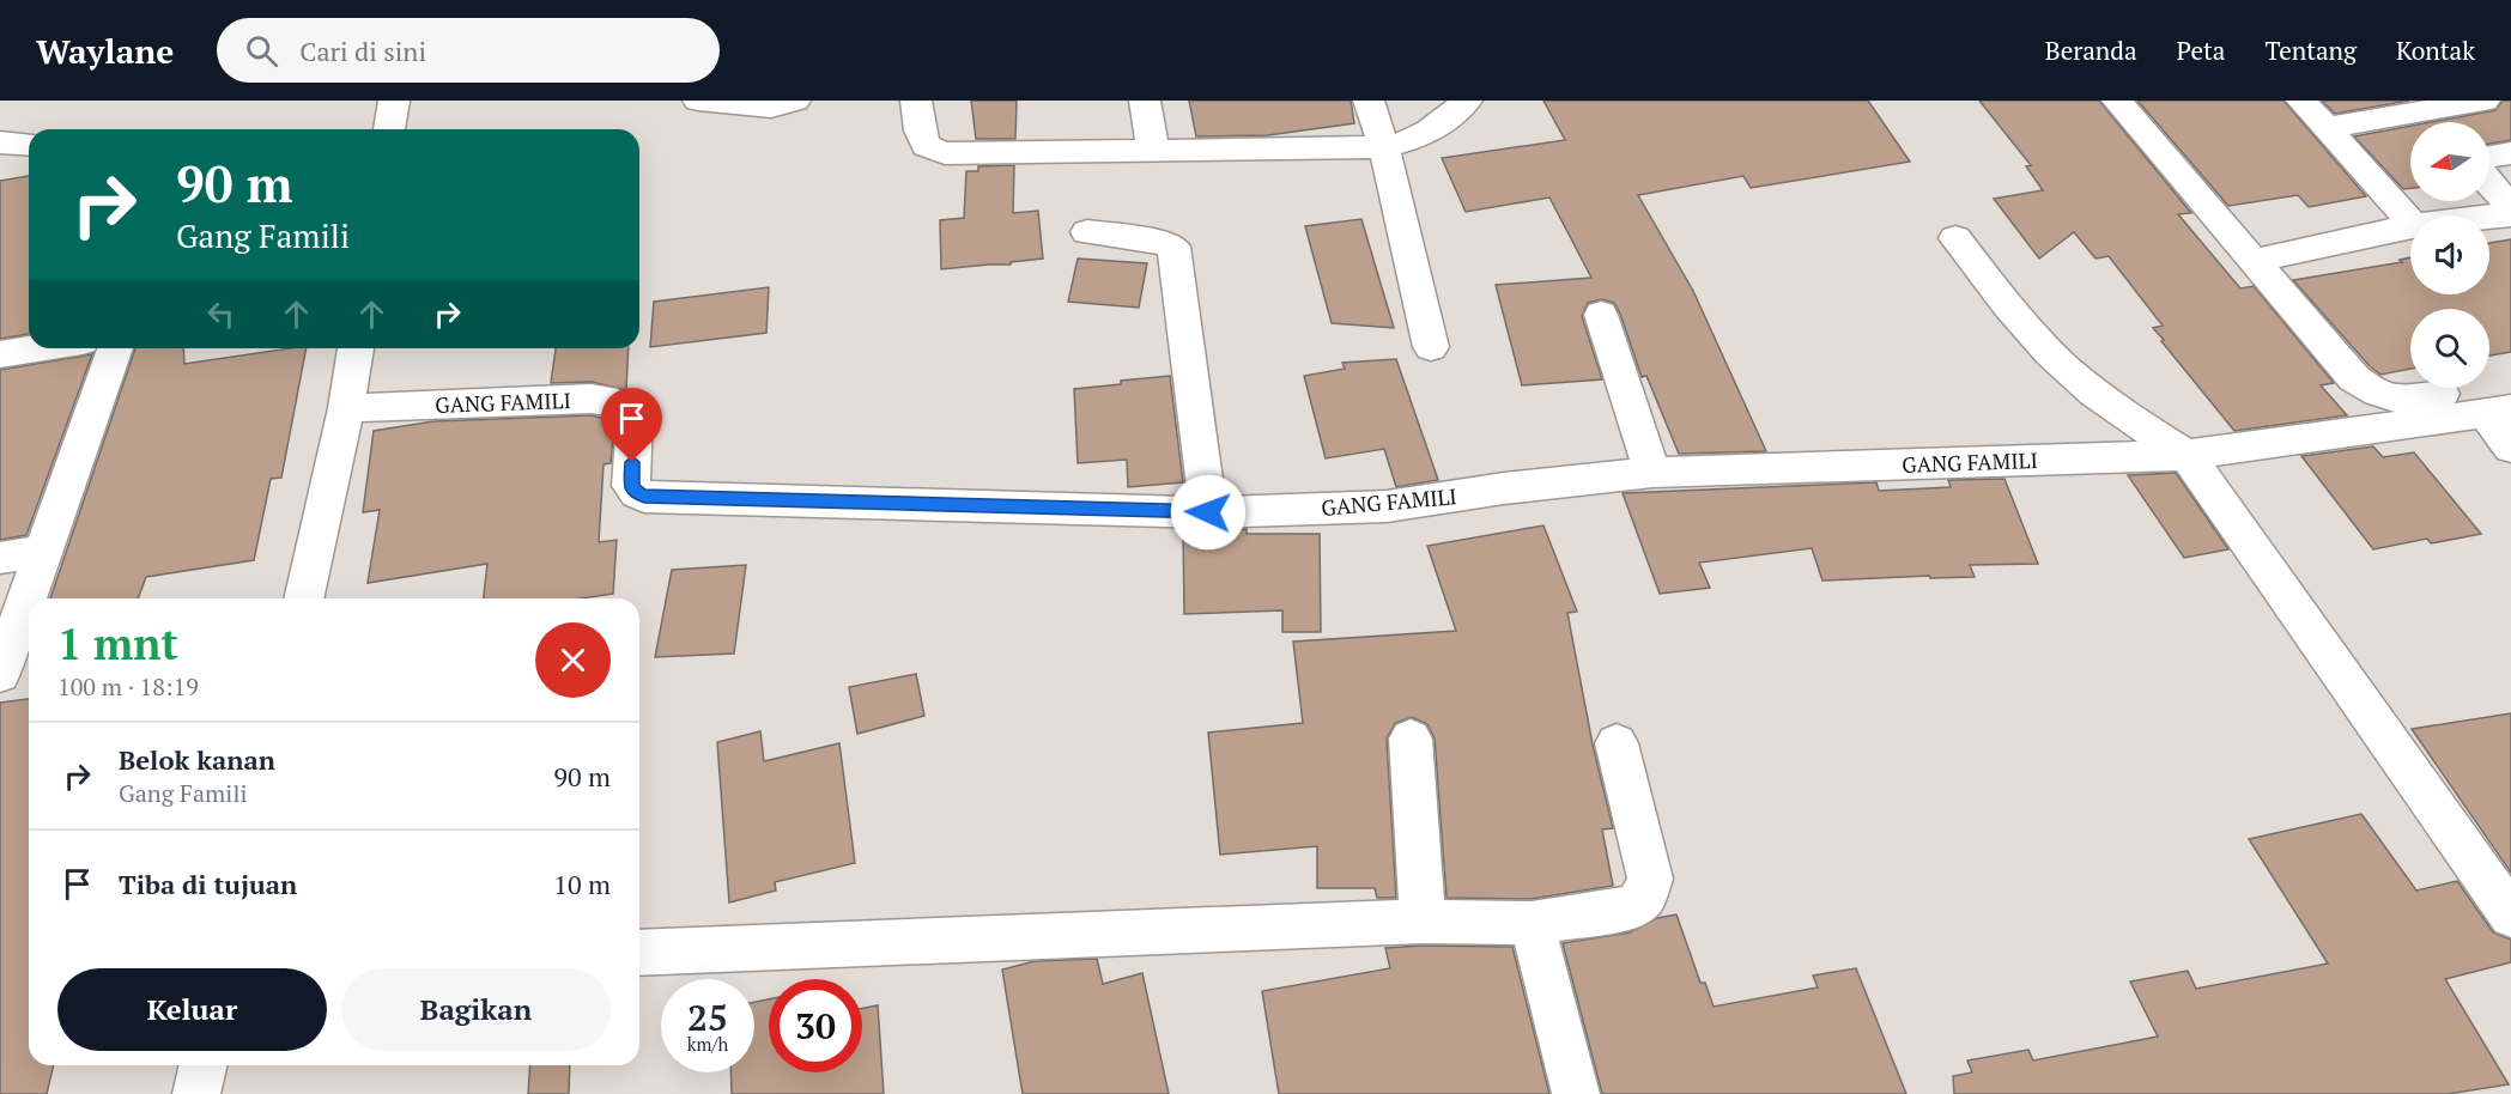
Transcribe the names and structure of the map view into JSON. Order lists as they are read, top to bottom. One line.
{"streets":{"street":["GANG FAMILI"]},"north":"left","page":{"header":"Waylane","search":"Cari di sini","nav":["Beranda","Peta","Tentang","Kontak"],"turn":["90 m","Gang Famili"],"heading":["1 mnt","100 m · 18:19"],"list":[{"name":"Belok kanan","note":"Gang Famili","value":"90 m"},{"name":"Tiba di tujuan","value":"10 m"}],"buttons":["Keluar","Bagikan"],"speed":"25 km/h","limit":"30"}}
